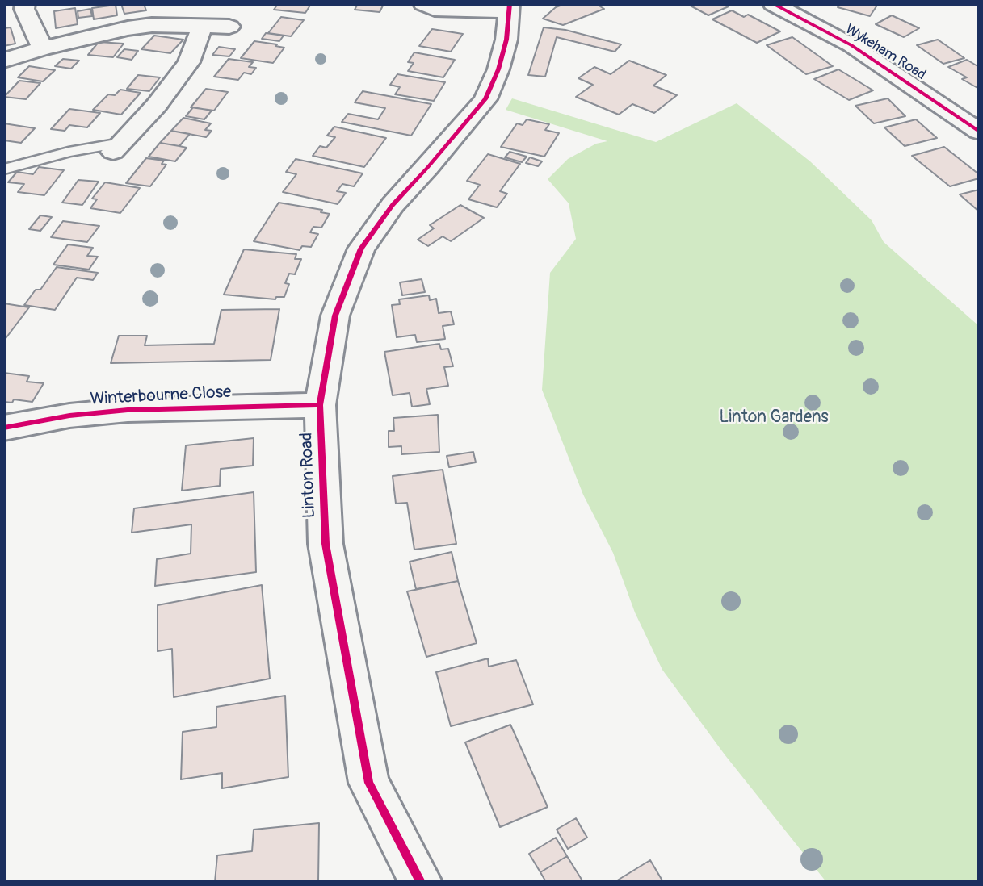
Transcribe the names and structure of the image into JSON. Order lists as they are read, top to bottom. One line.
{"streets":{"street":["Wykeham Road","Winterbourne Close","Linton Road"]},"crossings":[["Winterbourne Close","Linton Road"]],"parks":["Linton Gardens"]}
